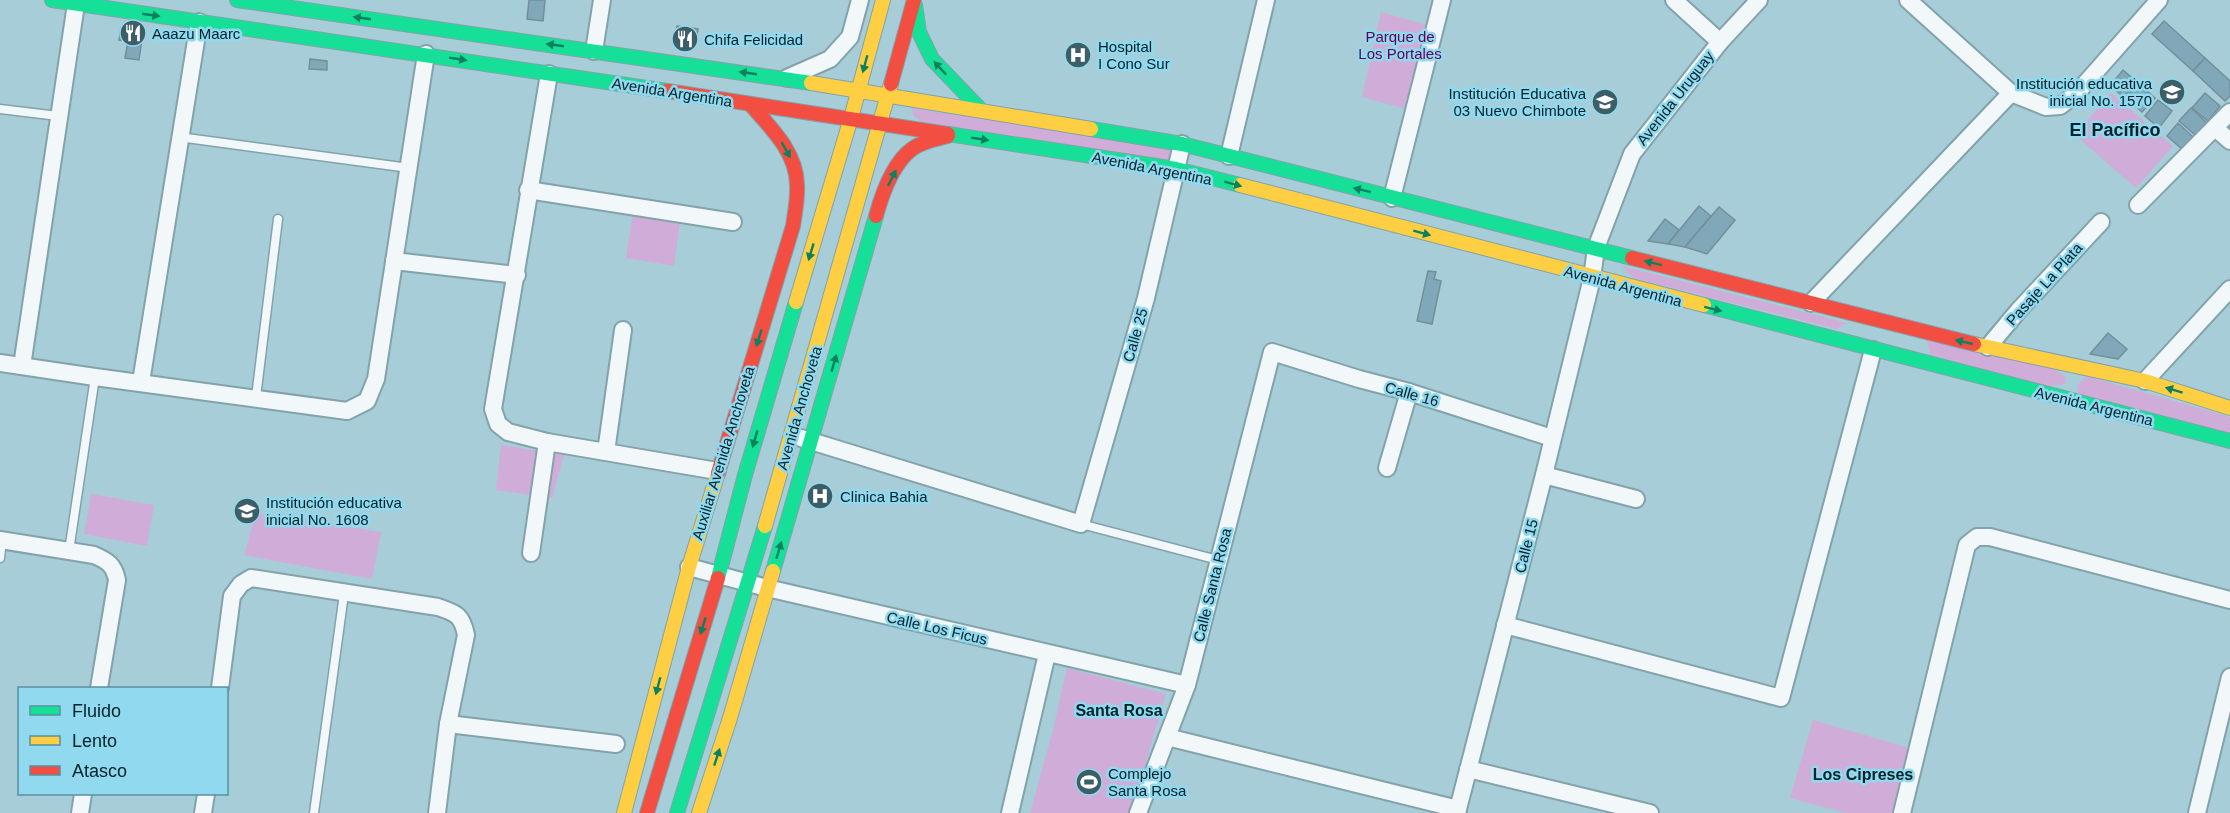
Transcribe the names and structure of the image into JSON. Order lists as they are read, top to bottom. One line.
{"streets":{"main road":["Avenida Argentina","Avenida Anchoveta","Auxiliar Avenida Anchoveta"],"street":["Avenida Uruguay","Pasaje La Plata","Calle 25","Calle 16","Calle 15","Calle Santa Rosa","Calle Los Ficus"]},"crossings":[["Avenida Argentina","Avenida Uruguay"],["Avenida Argentina","Pasaje La Plata"],["Avenida Argentina","Calle 25"],["Avenida Argentina","Avenida Anchoveta"],["Avenida Argentina","Auxiliar Avenida Anchoveta"],["Avenida Argentina","Calle 15"],["Avenida Uruguay","Calle 15"],["Calle 16","Calle 15"],["Calle 16","Calle Santa Rosa"],["Avenida Anchoveta","Calle Los Ficus"],["Auxiliar Avenida Anchoveta","Calle Los Ficus"],["Calle Santa Rosa","Calle Los Ficus"]],"districts":["El Pacífico","Santa Rosa","Los Cipreses"],"parks":["Parque de Los Portales"],"places":{"restaurant":["Aaazu Maarc","Chifa Felicidad"],"hospital":["Hospital I Cono Sur","Clinica Bahia"],"school or university":["Institución educativa inicial No. 1570","Institución Educativa 03 Nuevo Chimbote","Institución educativa inicial No. 1608"],"sports":["Complejo Santa Rosa"]},"legend":["Fluido","Lento","Atasco"]}
